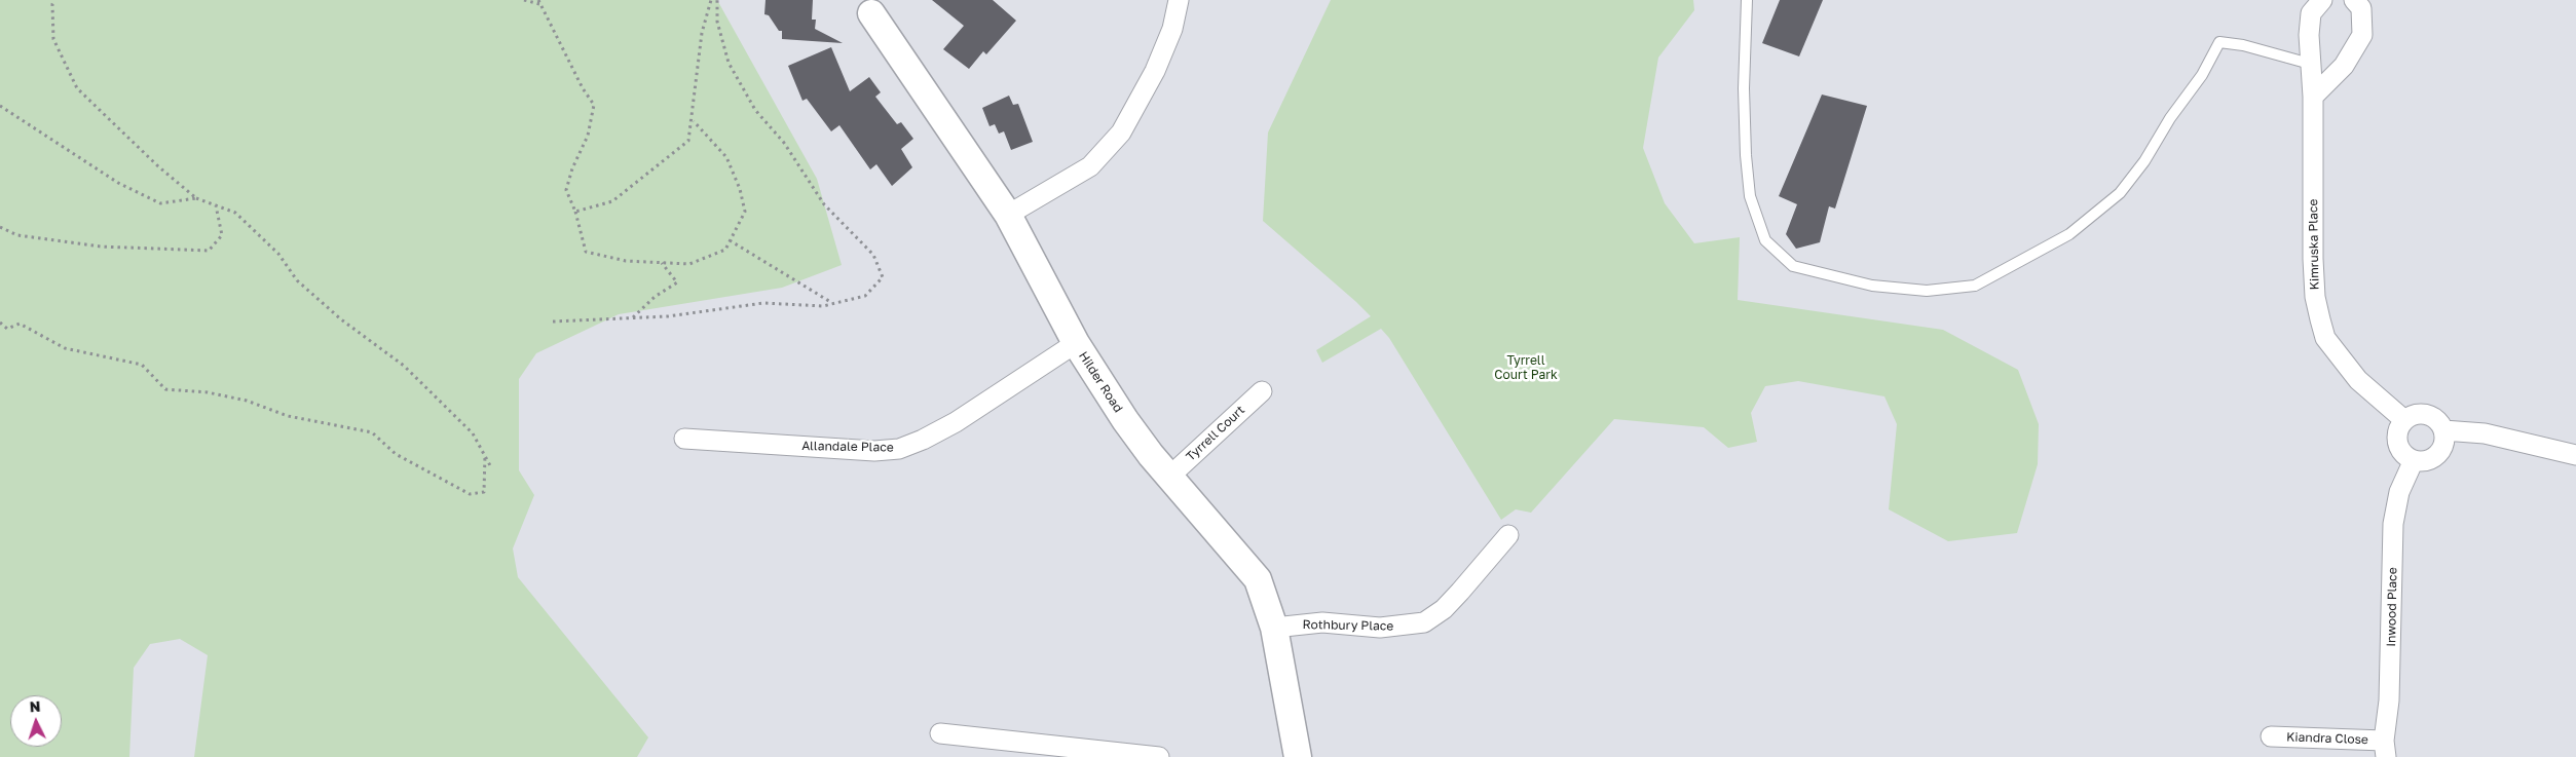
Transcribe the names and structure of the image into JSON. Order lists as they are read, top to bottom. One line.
{"streets":{"street":["Kimruska Place","Hilder Road","Tyrrell Court","Allandale Place","Inwood Place","Rothbury Place","Kiandra Close"]},"crossings":[["Kimruska Place","Inwood Place"],["Hilder Road","Tyrrell Court"],["Hilder Road","Allandale Place"],["Hilder Road","Rothbury Place"],["Inwood Place","Kiandra Close"]],"parks":["Tyrrell Court Park"],"north":"top"}
